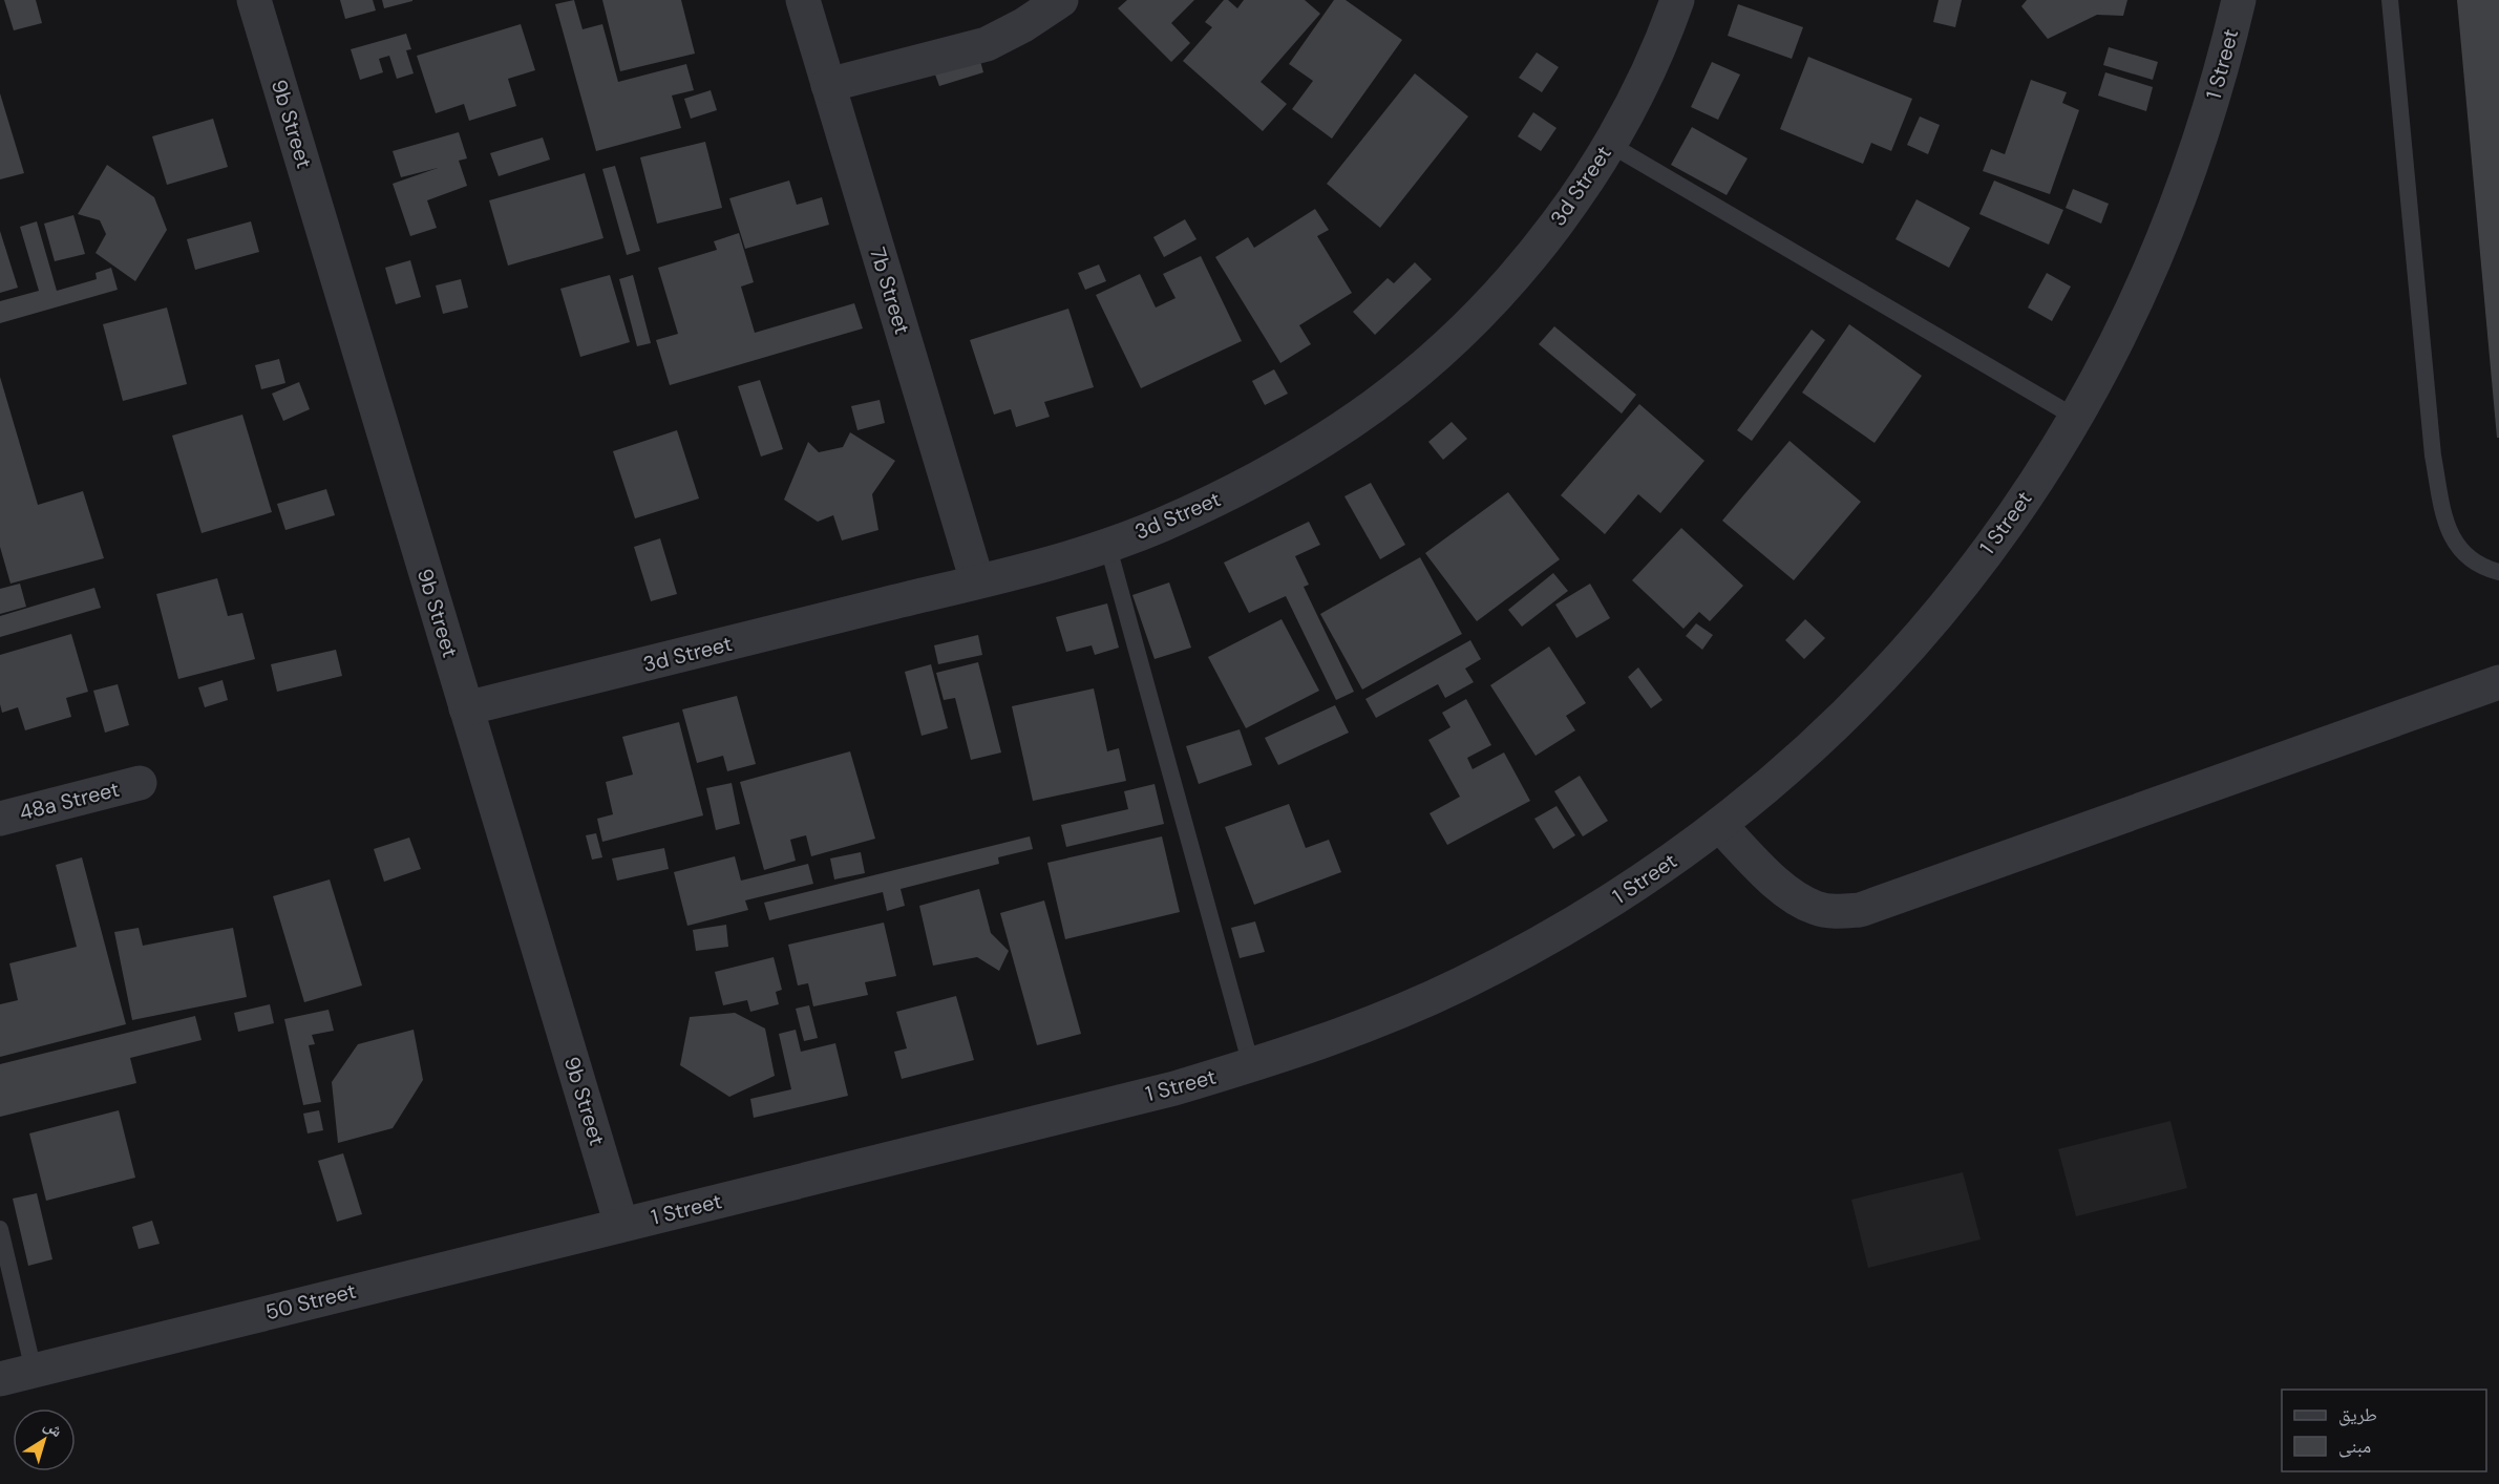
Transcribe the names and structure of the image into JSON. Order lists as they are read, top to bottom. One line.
{"streets":{"street":["1 Street","9b Street","3d Street","7b Street","48a Street","50 Street"]},"crossings":[["1 Street","9b Street"],["1 Street","50 Street"],["9b Street","3d Street"],["9b Street","50 Street"],["3d Street","7b Street"]],"legend":["طريق","مبنى"],"north":"top right"}
